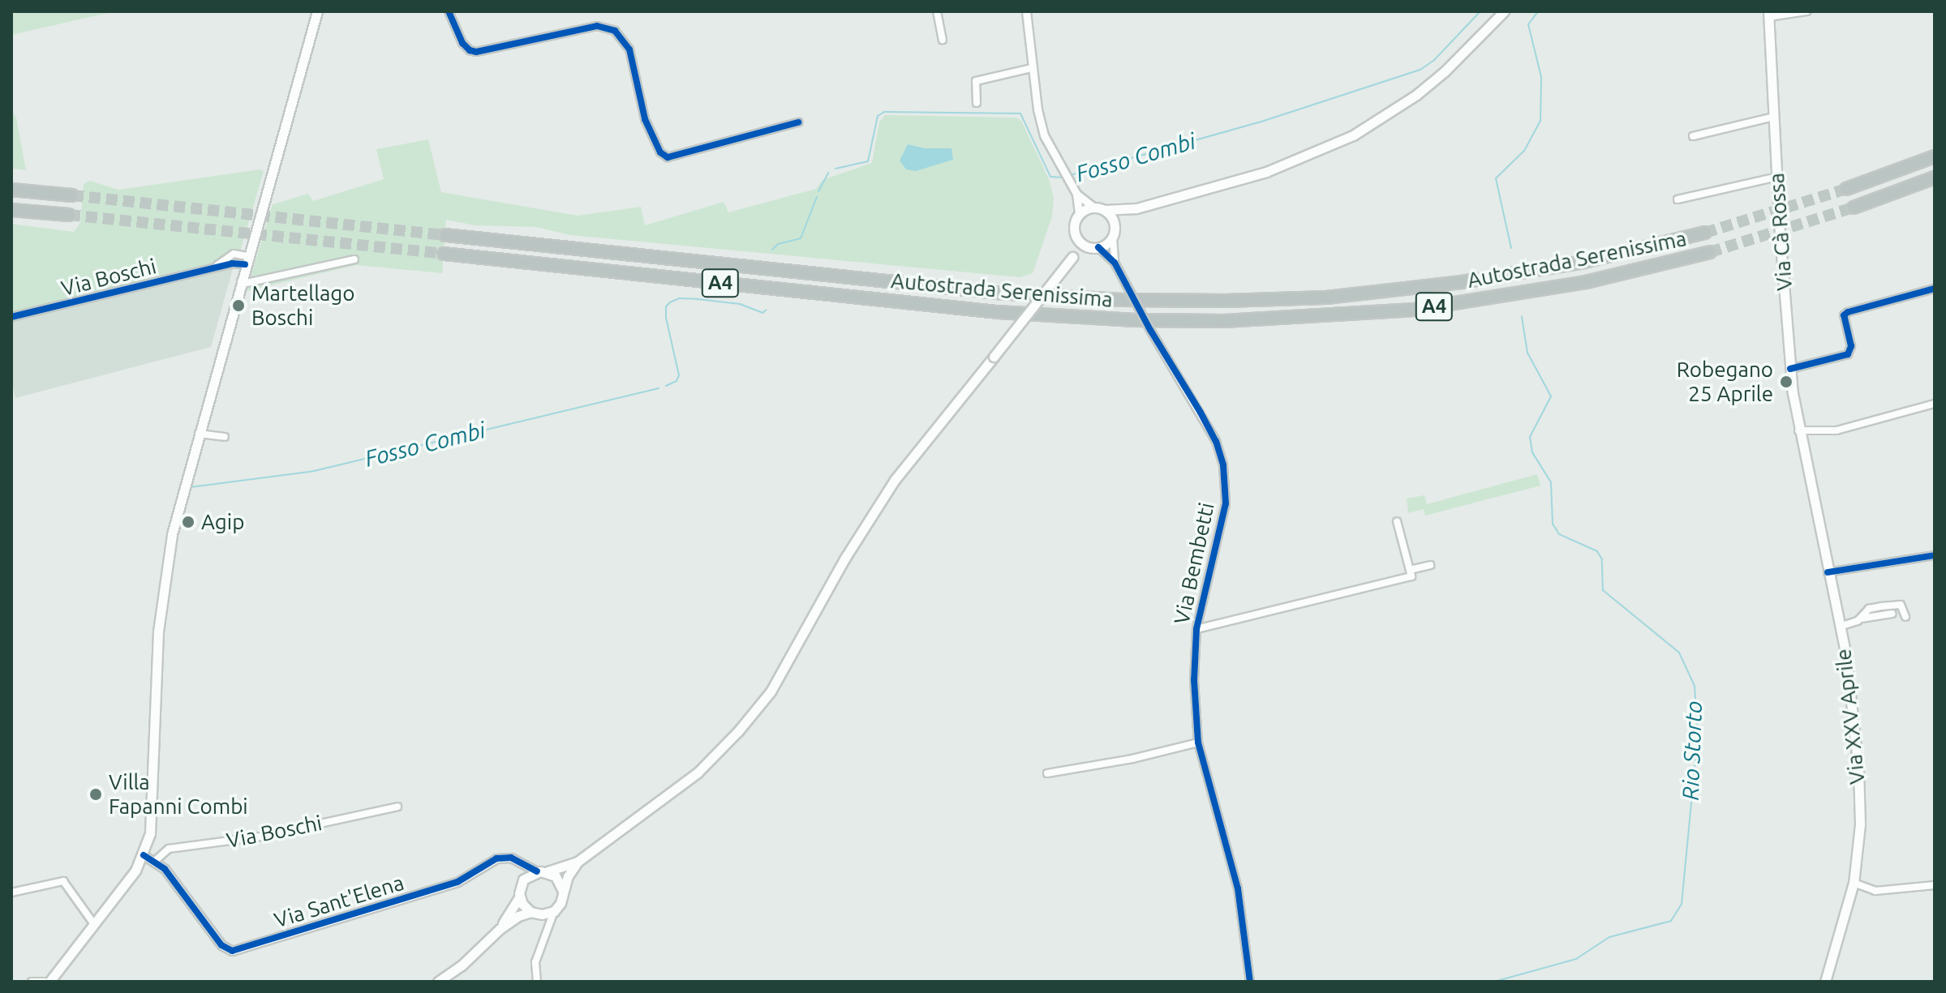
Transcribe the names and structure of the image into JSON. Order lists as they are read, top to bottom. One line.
{"streets":{"highway":["Autostrada Serenissima","A4"],"main road":["Via Cà Rossa","Via XXV Aprile"],"street":["Via Boschi","Via Bembetti","Via Sant'Elena"]},"crossings":[["Via Cà Rossa","Via XXV Aprile"],["Via Boschi","Via Sant'Elena"]],"water":["Fosso Combi","Rio Storto"],"places":["Martellago Boschi","Robegano 25 Aprile","Agip","Villa Fapanni Combi"]}
